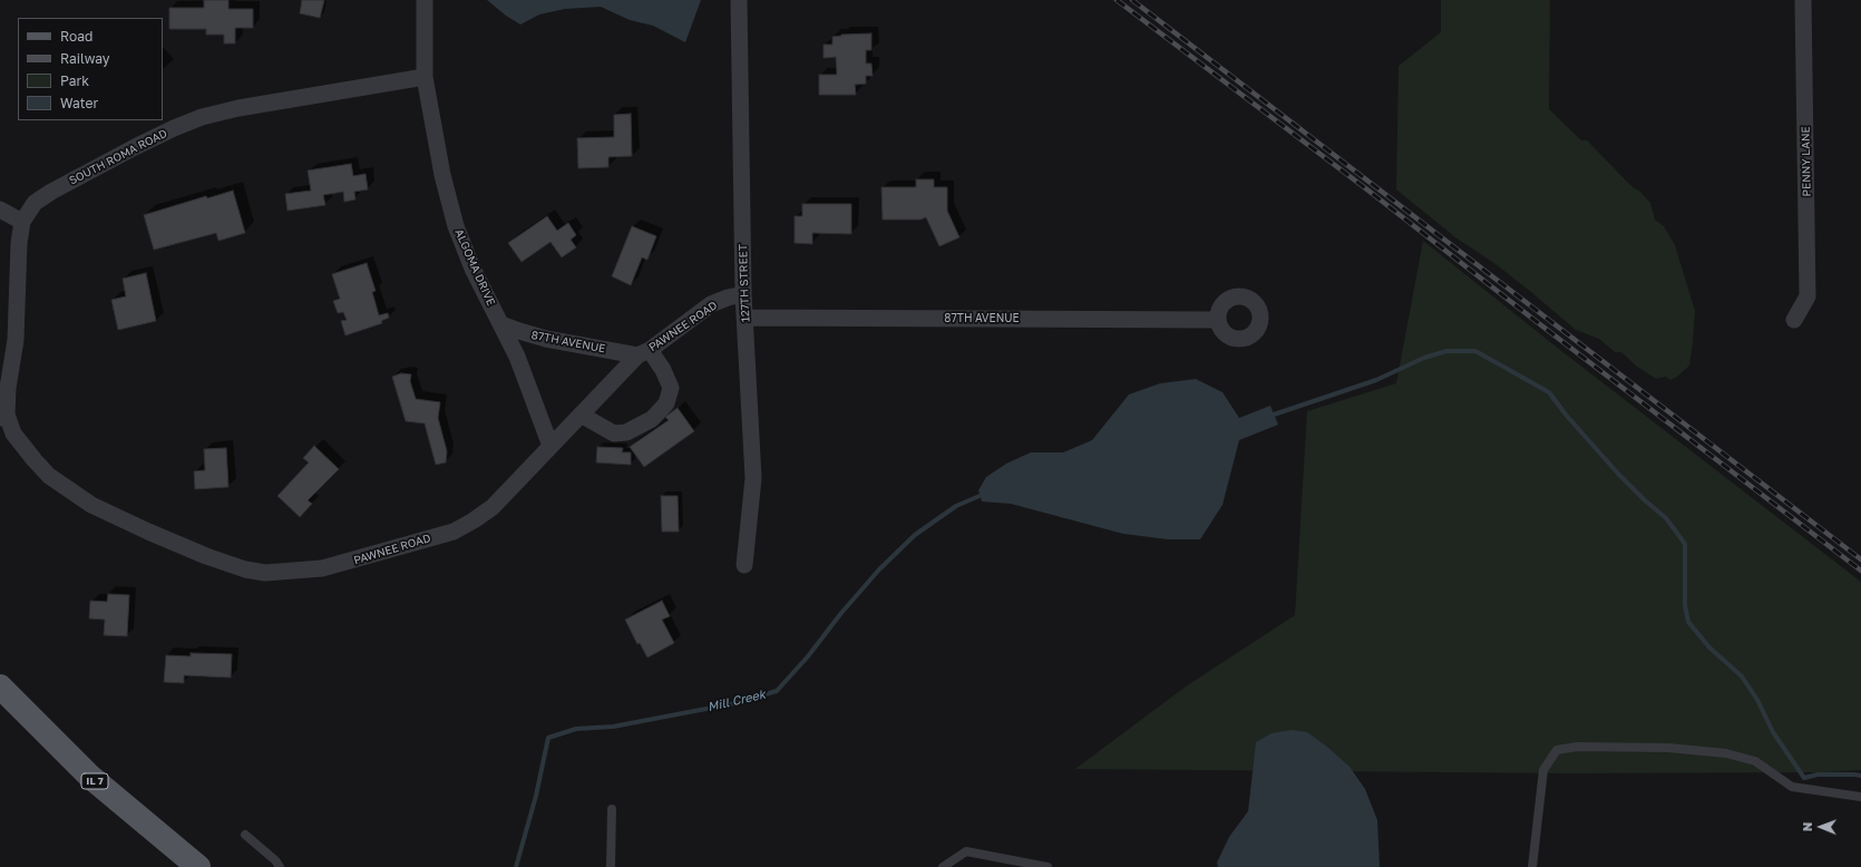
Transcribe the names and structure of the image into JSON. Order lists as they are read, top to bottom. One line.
{"streets":{"main road":["IL 7"],"street":["SOUTH ROMA ROAD","PENNY LANE","ALGOMA DRIVE","127TH STREET","87TH AVENUE","PAWNEE ROAD"]},"crossings":[["SOUTH ROMA ROAD","ALGOMA DRIVE"],["SOUTH ROMA ROAD","PAWNEE ROAD"],["ALGOMA DRIVE","87TH AVENUE"],["ALGOMA DRIVE","PAWNEE ROAD"],["127TH STREET","87TH AVENUE"],["127TH STREET","PAWNEE ROAD"],["87TH AVENUE","PAWNEE ROAD"]],"water":["Mill Creek"],"legend":["Road","Railway","Park","Water"],"north":"left"}
